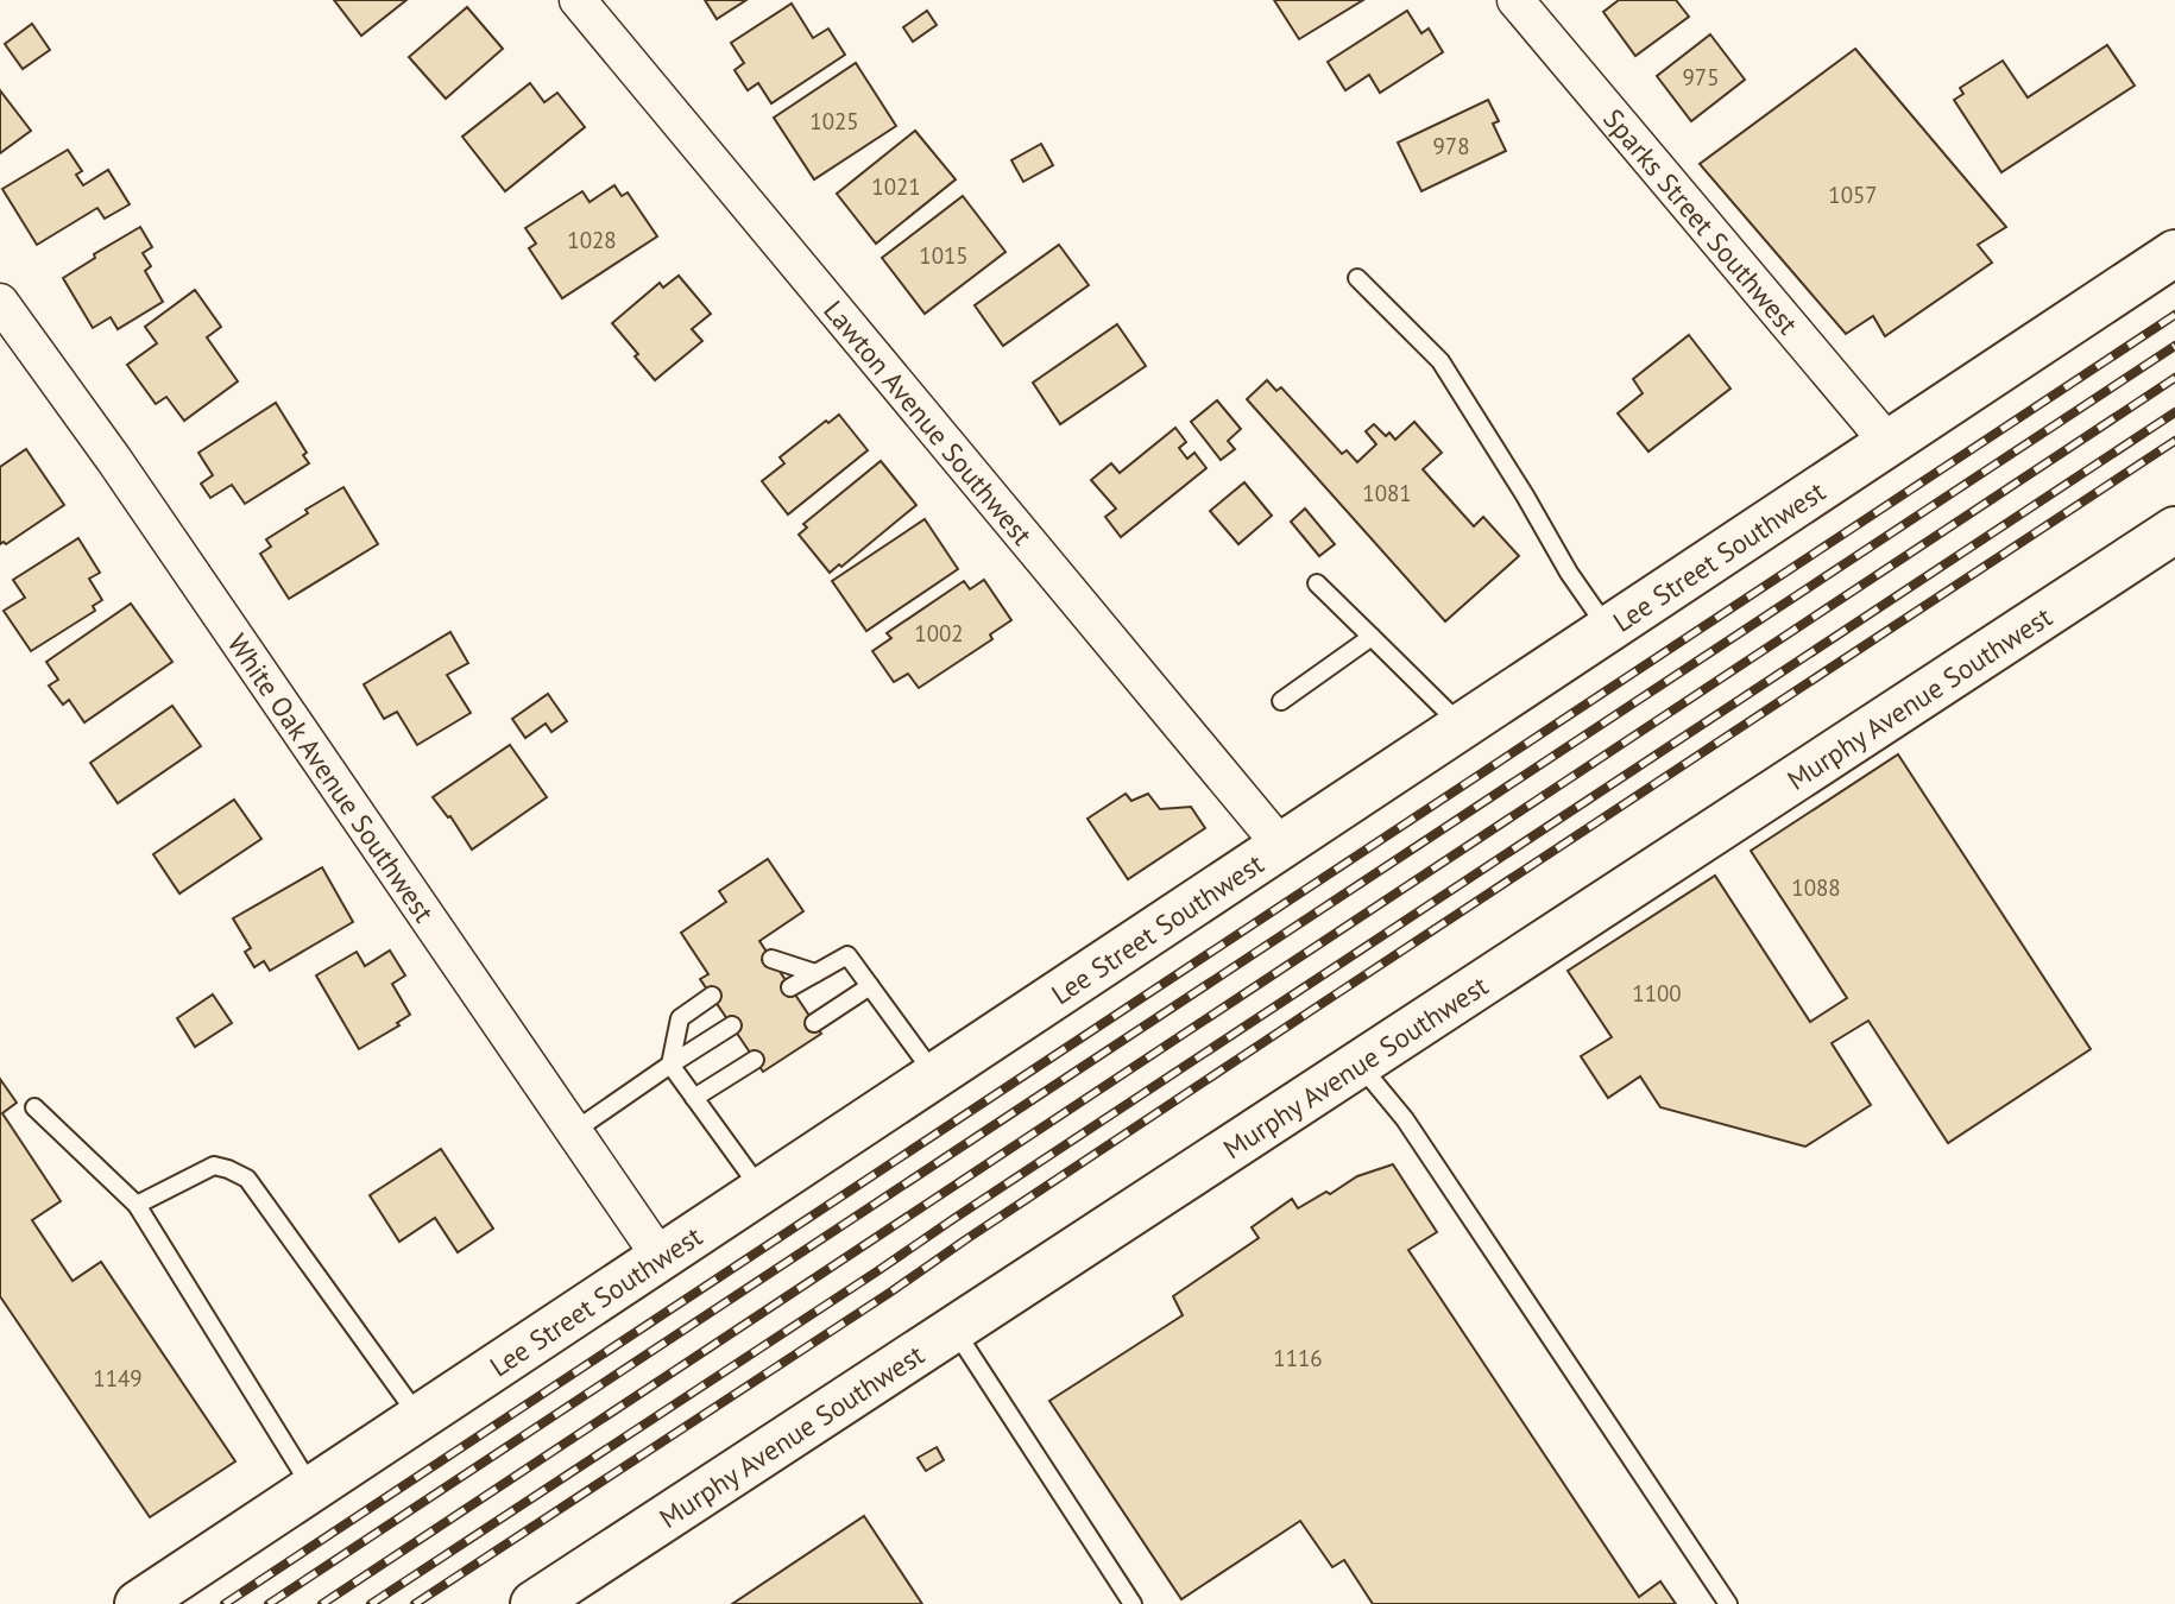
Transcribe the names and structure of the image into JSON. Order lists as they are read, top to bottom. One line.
{"streets":{"main road":["Lee Street Southwest","Murphy Avenue Southwest"],"street":["Sparks Street Southwest","Lawton Avenue Southwest","White Oak Avenue Southwest"]},"crossings":[["Sparks Street Southwest","Lee Street Southwest"],["Lawton Avenue Southwest","Lee Street Southwest"],["Lee Street Southwest","White Oak Avenue Southwest"]],"house_numbers":["975","1025","978","1021","1057","1028","1015","1081","1002","1088","1100","1116","1149"]}
